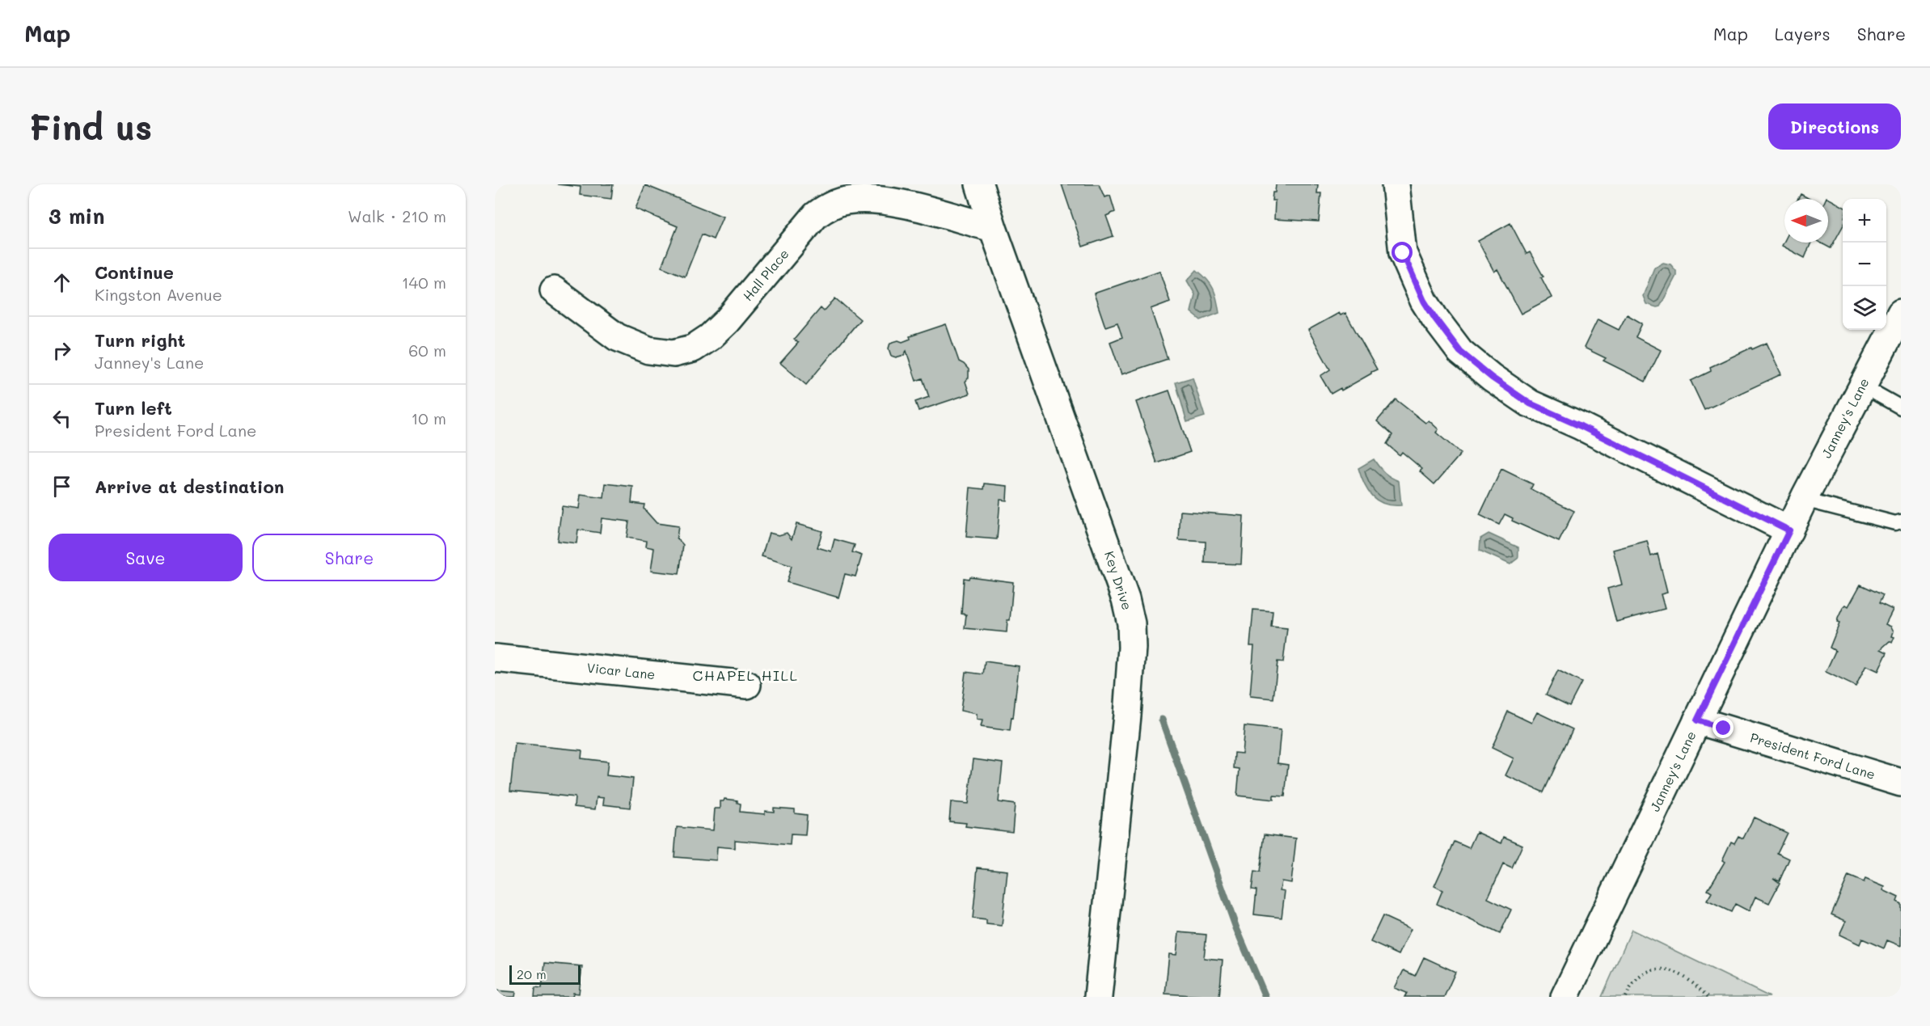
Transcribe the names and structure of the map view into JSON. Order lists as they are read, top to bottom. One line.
{"streets":{"street":["Hall Place","Janney's Lane","Key Drive","Vicar Lane","President Ford Lane"]},"crossings":[["Hall Place","Key Drive"],["Janney's Lane","President Ford Lane"]],"districts":["CHAPEL HILL"],"scale_bar":"20 m","north":"left","page":{"header":"Map","nav":["Map","Layers","Share"],"buttons":["Directions",["Save","Share"]],"title":"Find us","heading":["3 min","Walk · 210 m"],"map_buttons":["+","−"],"list":[["Continue","Kingston Avenue","140 m"],["Turn right","Janney's Lane","60 m"],["Turn left","President Ford Lane","10 m"],"Arrive at destination"],"scale":"20 m"}}
